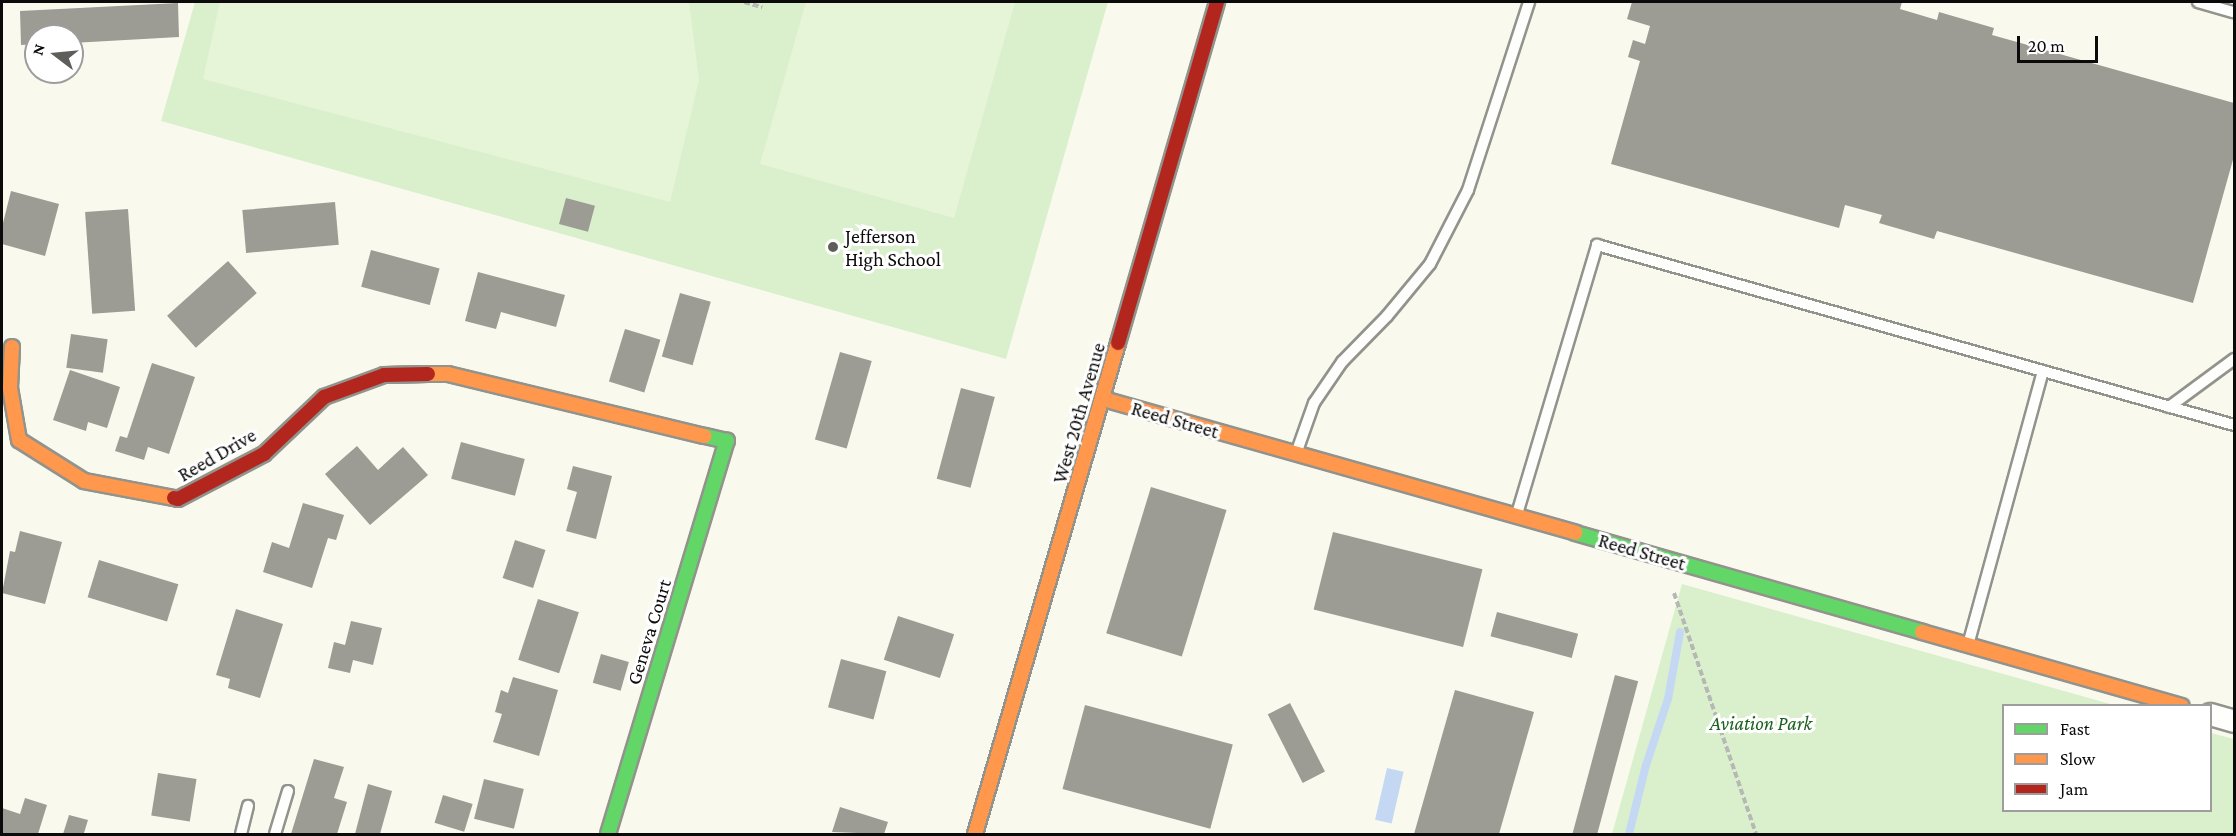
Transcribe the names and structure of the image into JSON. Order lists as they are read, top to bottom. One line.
{"streets":{"street":["West 20th Avenue","Reed Street","Reed Drive","Geneva Court"]},"crossings":[["West 20th Avenue","Reed Street"],["Reed Drive","Geneva Court"]],"parks":["Aviation Park"],"places":["Jefferson High School"],"legend":["Fast","Slow","Jam"],"scale_bar":"20 m","north":"left"}
